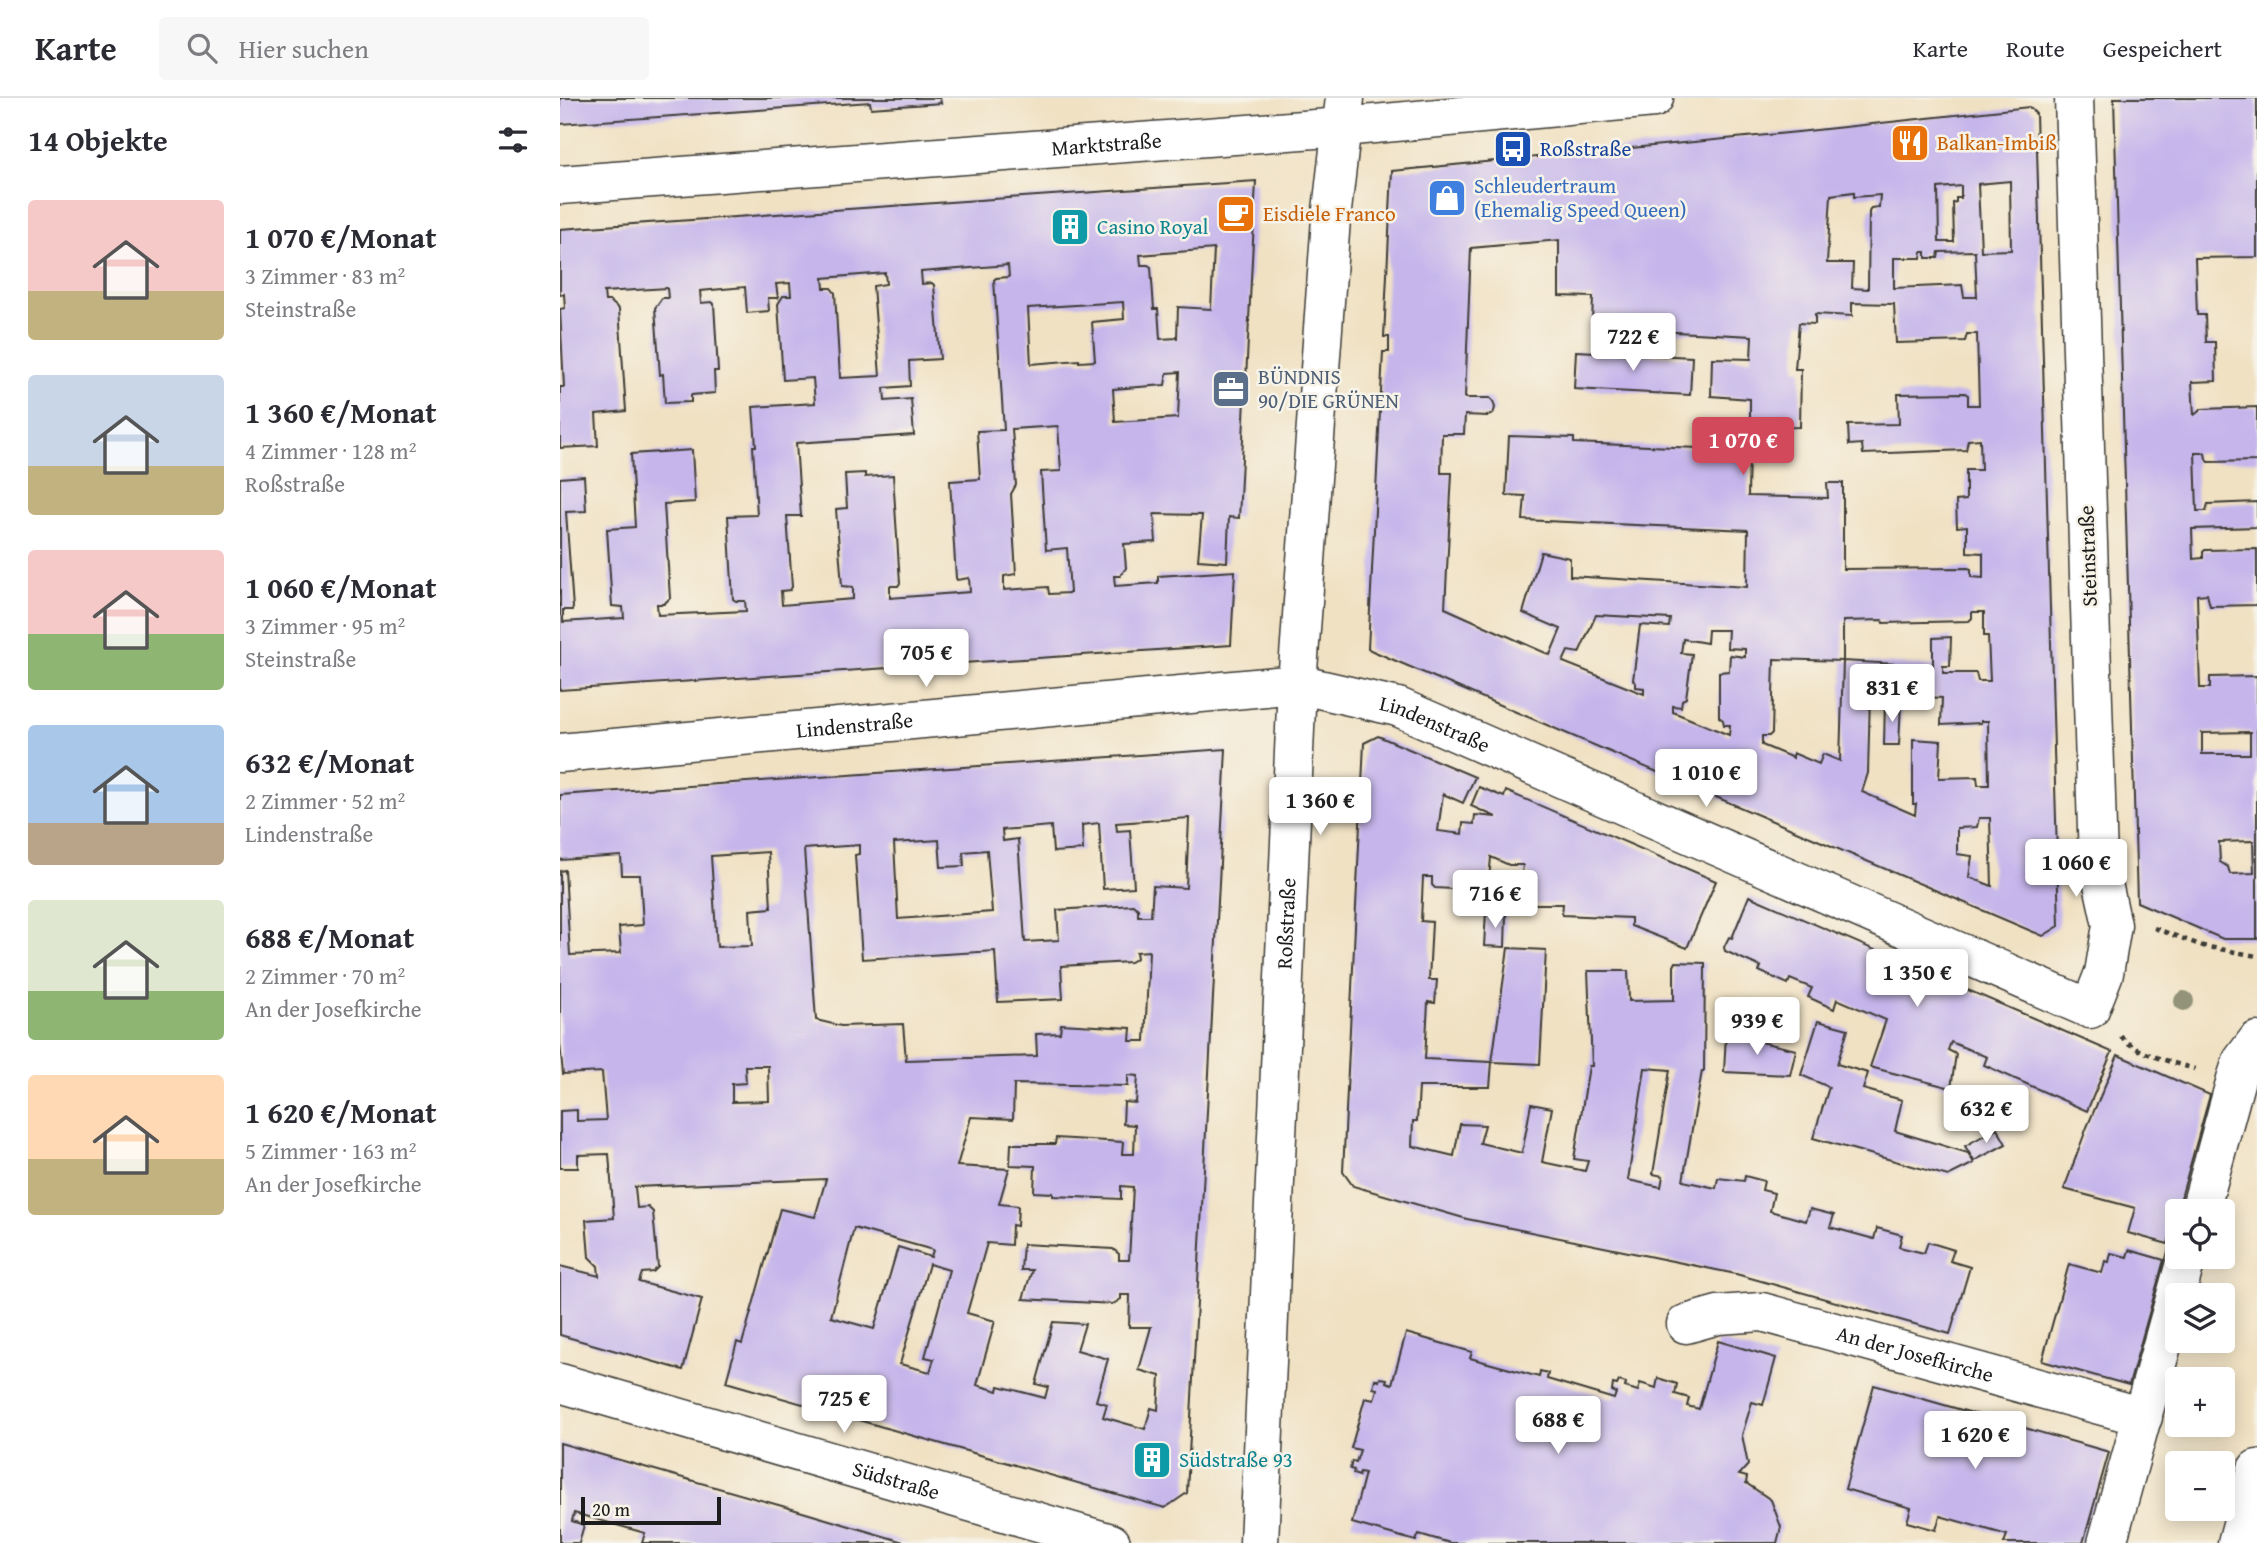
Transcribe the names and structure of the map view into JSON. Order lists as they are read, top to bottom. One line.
{"streets":{"street":["Marktstraße","Steinstraße","Lindenstraße","Roßstraße","An der Josefkirche","Südstraße"]},"crossings":[["Marktstraße","Roßstraße"],["Steinstraße","Lindenstraße"],["Lindenstraße","Roßstraße"]],"places":{"restaurant":["Balkan-Imbiß"],"bus stop":["Roßstraße"],"shop":["Schleudertraum (Ehemalig Speed Queen)"],"cafe":["Eisdiele Franco"],"building":["Casino Royal","Südstraße 93"],"office":["BÜNDNIS 90/DIE GRÜNEN"]},"scale_bar":"20 m","page":{"header":"Karte","search":"Hier suchen","nav":["Karte","Route","Gespeichert"],"heading":"14 Objekte","list":[{"name":"1 070 €/Monat","note":"3 Zimmer · 83 m² · Steinstraße"},{"name":"1 360 €/Monat","note":"4 Zimmer · 128 m² · Roßstraße"},{"name":"1 060 €/Monat","note":"3 Zimmer · 95 m² · Steinstraße"},{"name":"632 €/Monat","note":"2 Zimmer · 52 m² · Lindenstraße"},{"name":"688 €/Monat","note":"2 Zimmer · 70 m² · An der Josefkirche"},{"name":"1 620 €/Monat","note":"5 Zimmer · 163 m² · An der Josefkirche"}],"price":["722 €","1 070 €","705 €","831 €","1 010 €","1 360 €","1 060 €","716 €","1 350 €","939 €","632 €","725 €","688 €","1 620 €"],"map_buttons":["+","−"],"scale":"20 m"}}
